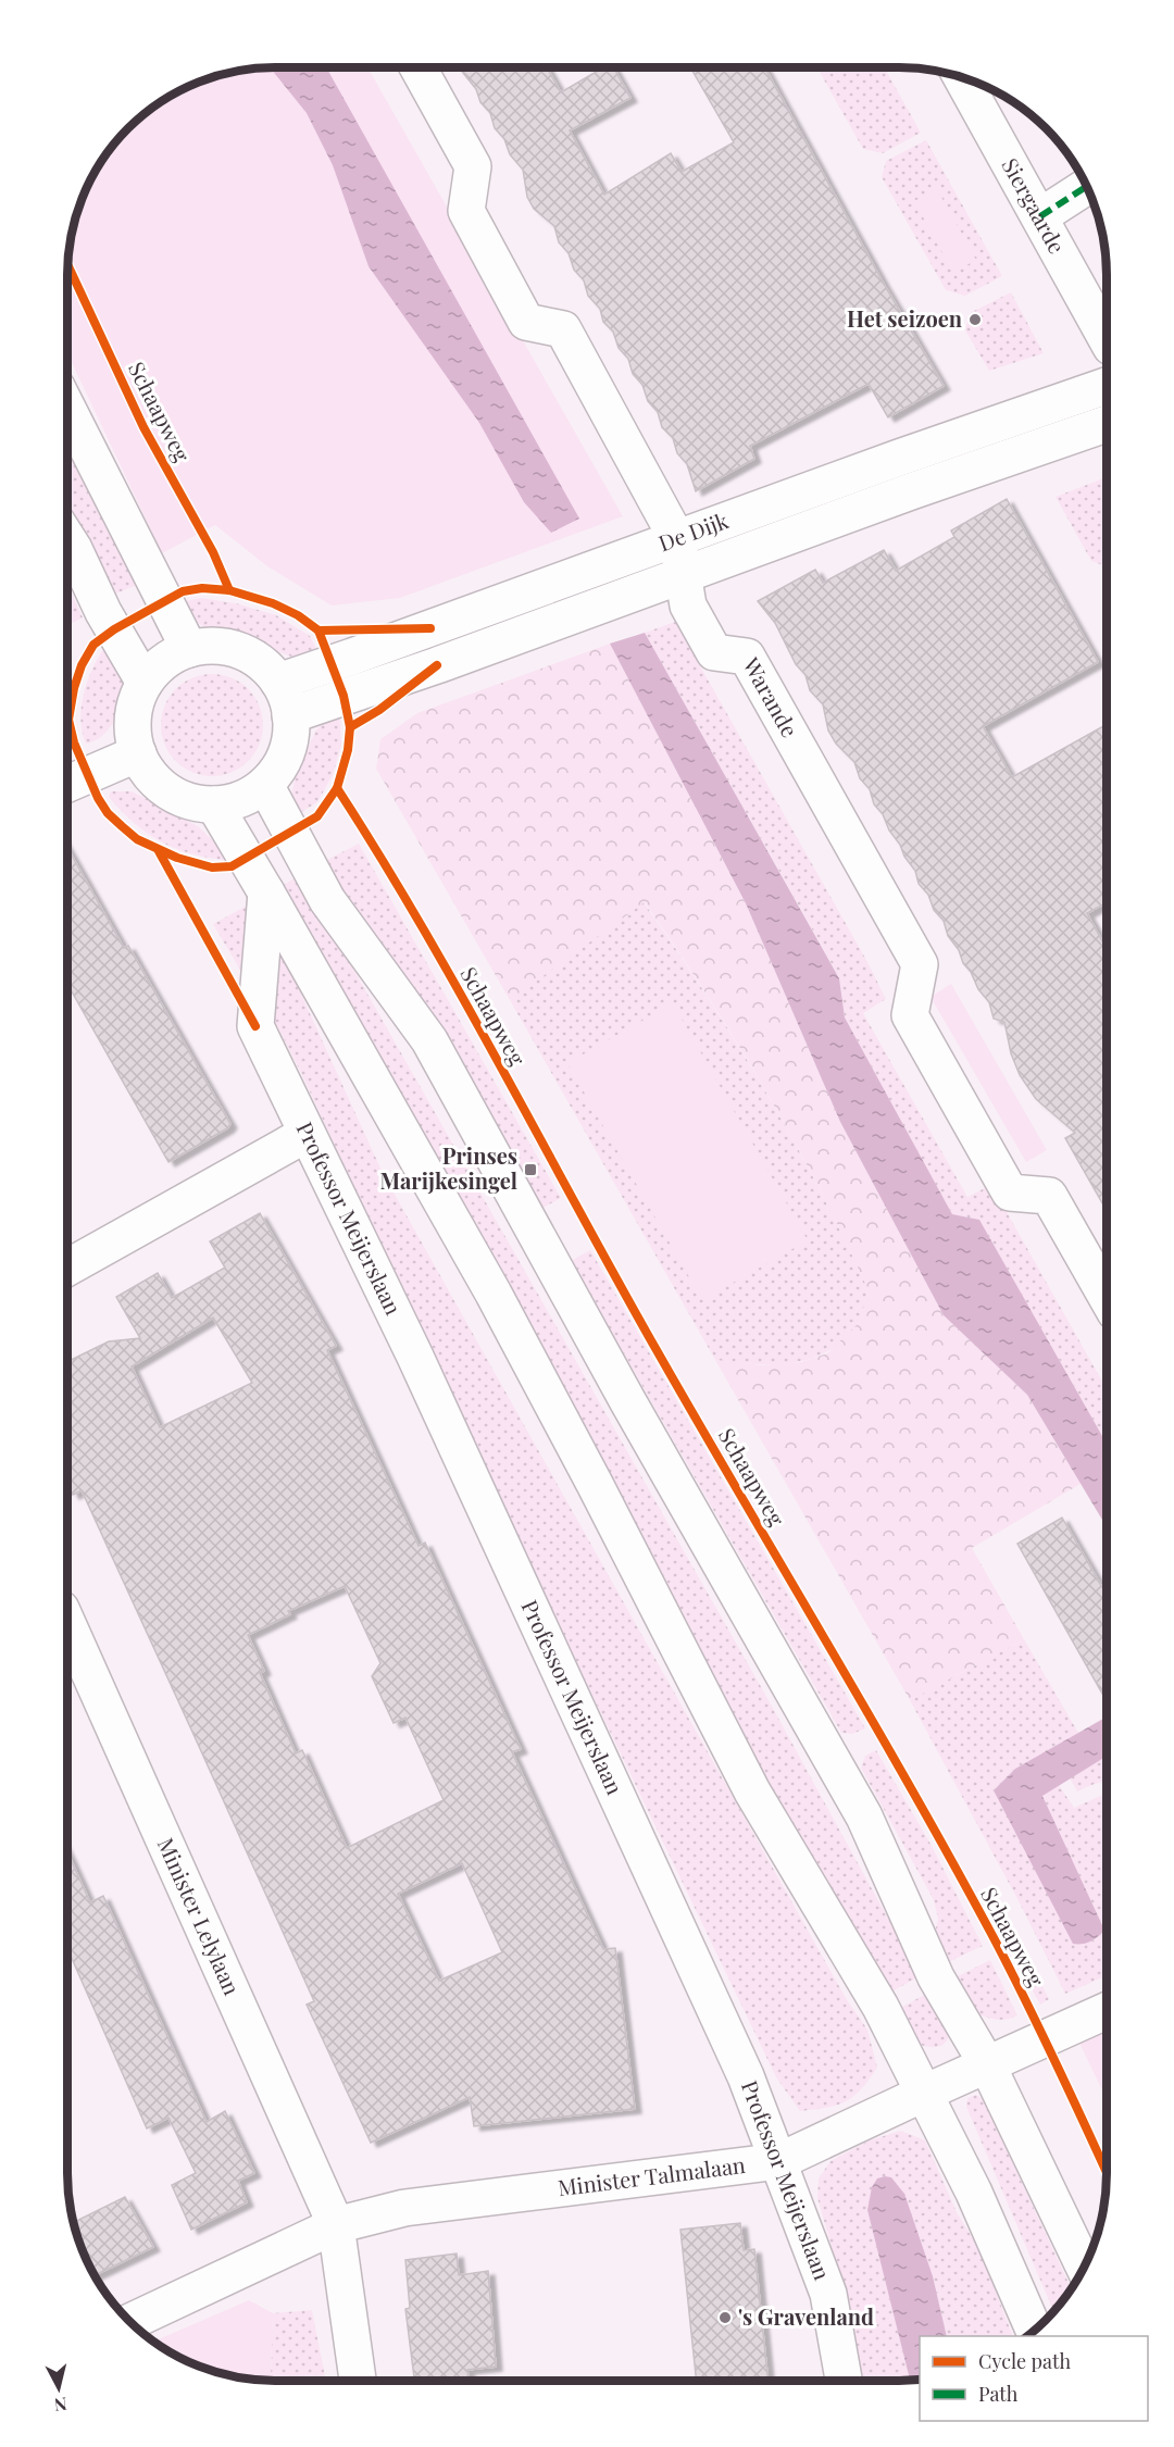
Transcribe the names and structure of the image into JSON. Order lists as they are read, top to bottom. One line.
{"streets":{"street":["Siergaarde","De Dijk","Warande","Professor Meijerslaan","Minister Lelylaan","Minister Talmalaan"],"cycle path":["Schaapweg"]},"crossings":[["De Dijk","Warande"],["Professor Meijerslaan","Minister Talmalaan"],["Minister Lelylaan","Minister Talmalaan"]],"places":{"other":["Het seizoen","'s Gravenland"],"transit":["Prinses Marijkesingel"]},"legend":["Cycle path","Path"],"north":"bottom"}
